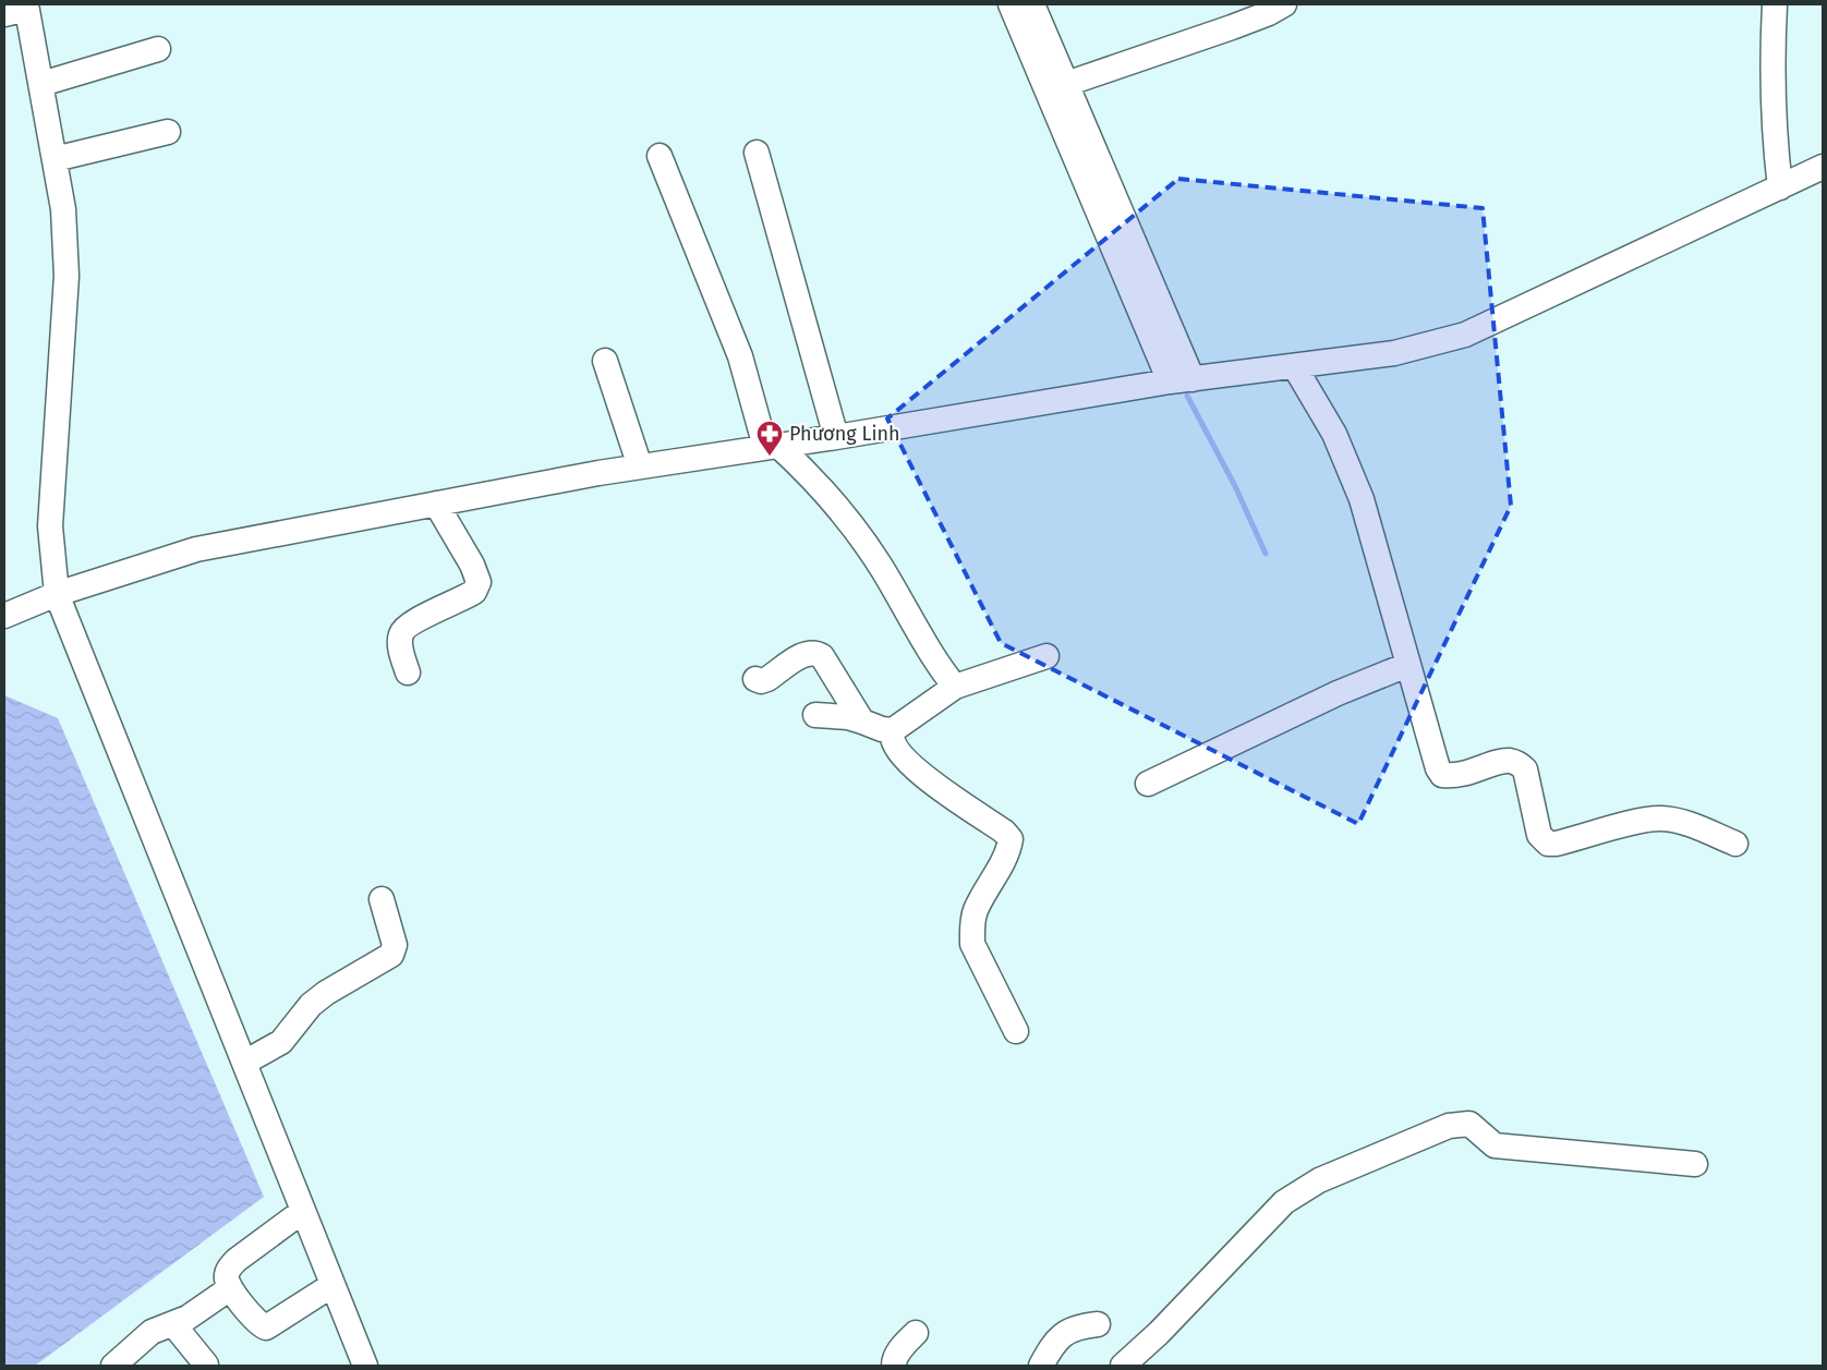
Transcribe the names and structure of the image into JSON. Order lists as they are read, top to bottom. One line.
{"places":{"pharmacy":["Phương Linh"]}}
